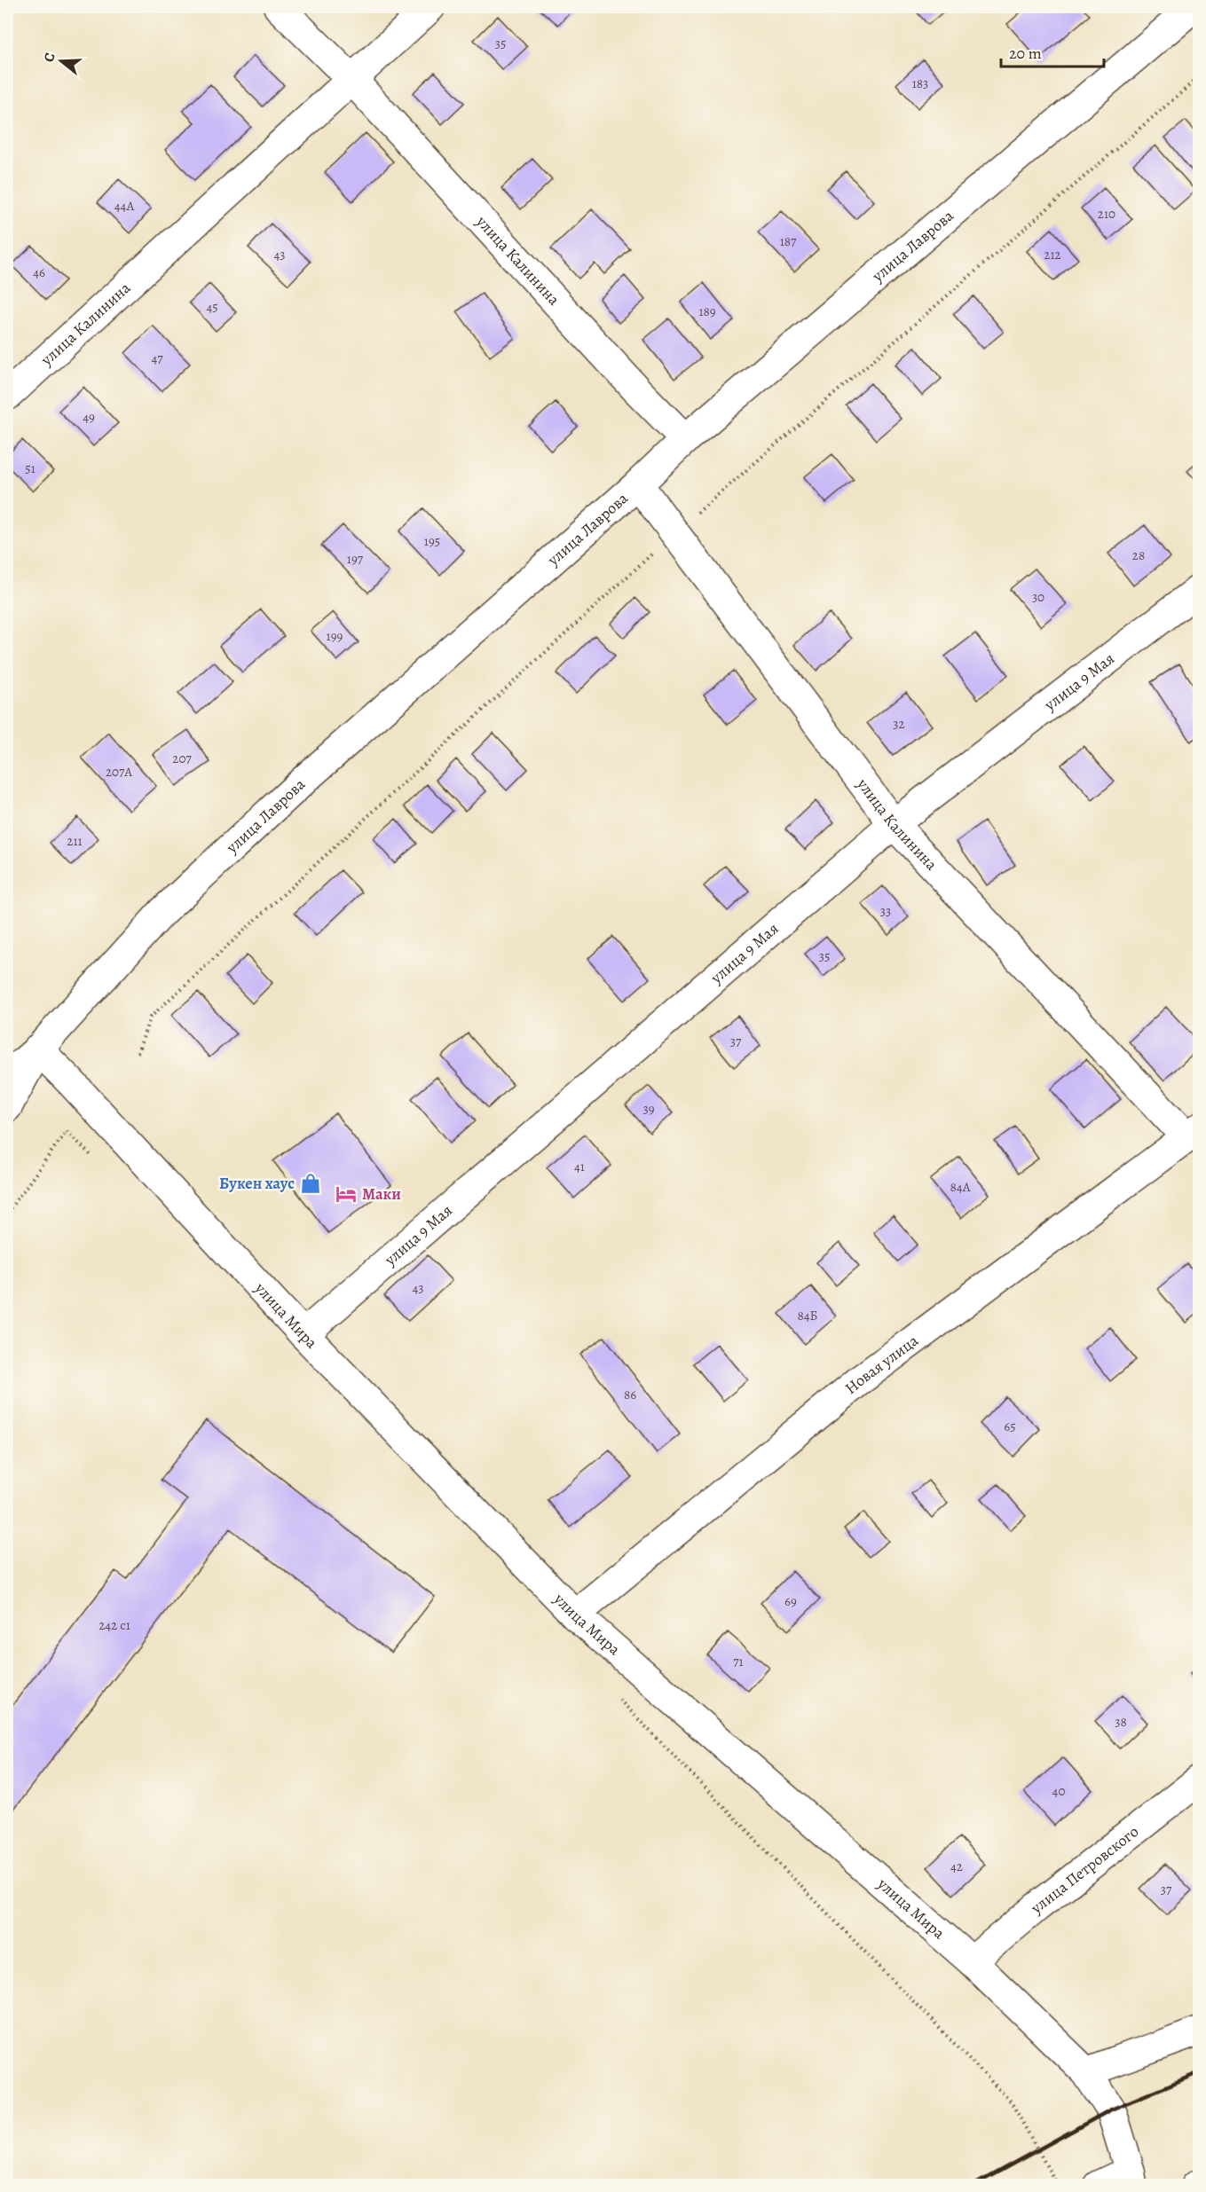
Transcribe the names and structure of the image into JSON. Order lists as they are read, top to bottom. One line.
{"streets":{"street":["улица Лаврова","улица Калинина","улица 9 Мая","улица Мира","Новая улица","улица Петровского"]},"crossings":[["улица Лаврова","улица Калинина"],["улица Лаврова","улица Мира"],["улица Калинина","улица 9 Мая"],["улица Калинина","Новая улица"],["улица 9 Мая","улица Мира"],["улица Мира","Новая улица"],["улица Мира","улица Петровского"]],"places":{"shop":["Букен хаус"],"hotel":["Маки"]},"house_numbers":["35","183","44А","210","187","43","212","46","45","189","47","49","51","195","28","197","30","199","32","207","207А","211","33","35","37","39","41","84А","43","84Б","86","65","69","242 с1","71","38","40","42","37"],"scale_bar":"20 m","north":"left"}
